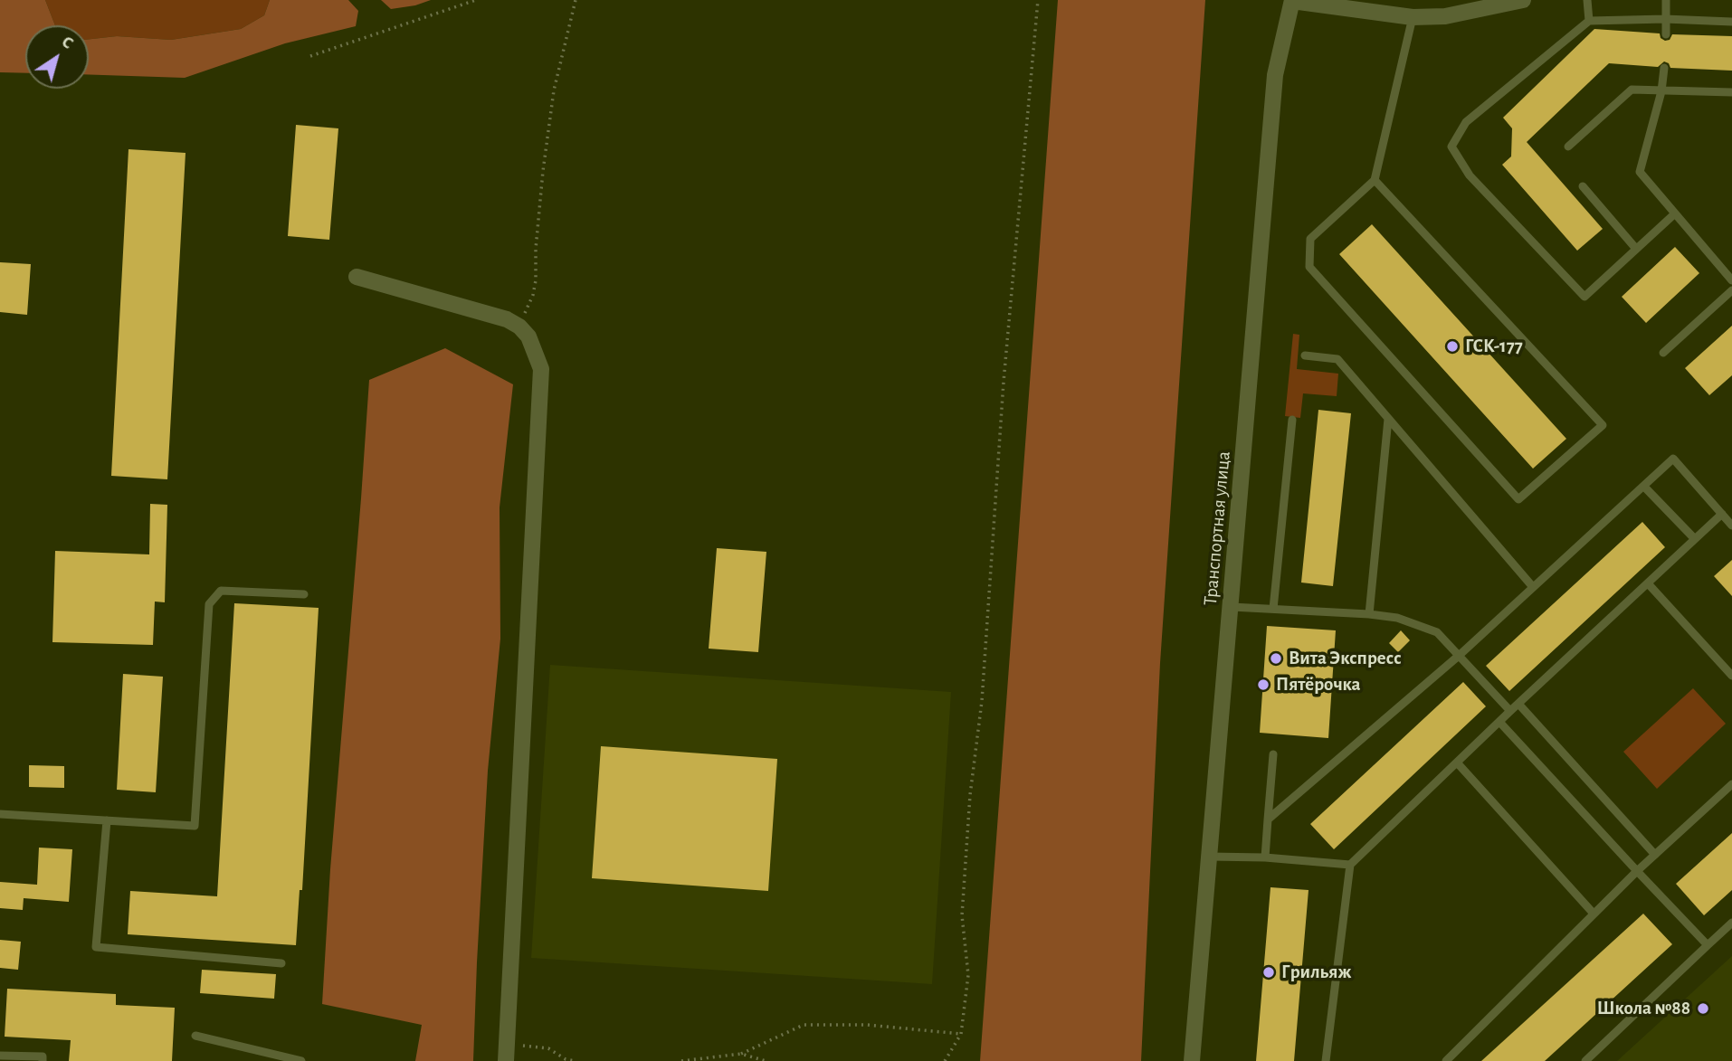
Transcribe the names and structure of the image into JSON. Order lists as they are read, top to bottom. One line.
{"streets":{"street":["Транспортная улица"]},"places":["ГСК-177","Вита Экспресс","Пятёрочка","Грильяж","Школа №88"],"north":"top right"}
